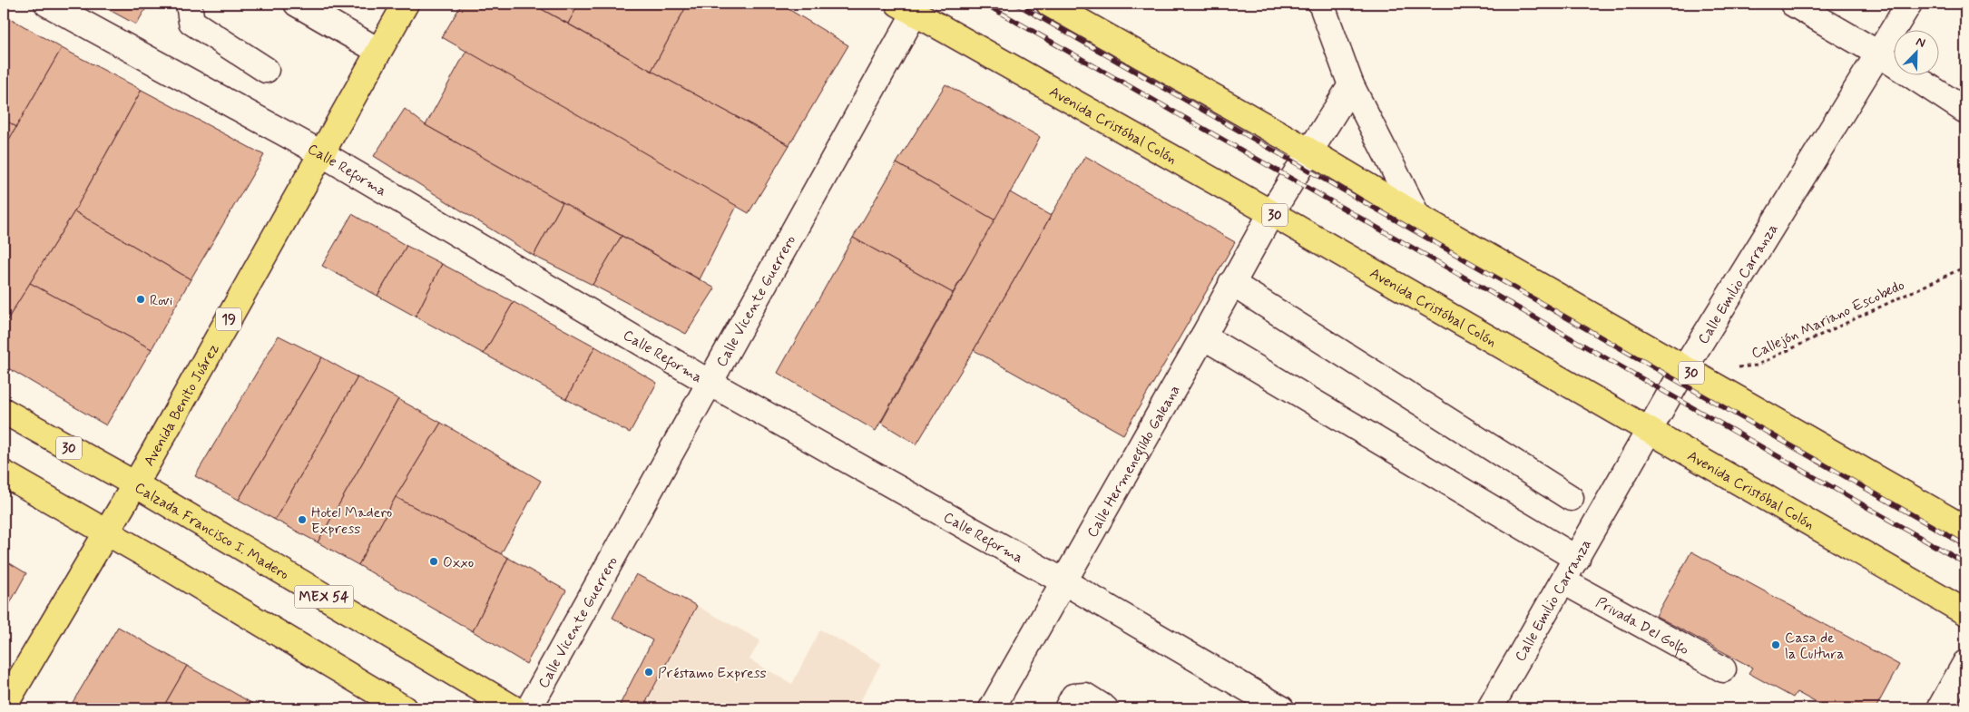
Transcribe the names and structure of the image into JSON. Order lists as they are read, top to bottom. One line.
{"streets":{"main road":["Avenida Cristóbal Colón","30","19","Avenida Benito Juárez","Calzada Francisco I. Madero","MEX 54"],"street":["Calle Reforma","Calle Emilio Carranza","Calle Vicente Guerrero","Calle Hermenegildo Galeana","Privada Del Golfo"],"path":["Callejón Mariano Escobedo"]},"crossings":[["Avenida Cristóbal Colón","Calle Emilio Carranza"],["Avenida Cristóbal Colón","Calle Vicente Guerrero"],["Avenida Cristóbal Colón","Calle Hermenegildo Galeana"],["Calle Reforma","Calle Vicente Guerrero"],["Calle Reforma","Avenida Benito Juárez"],["Calle Reforma","Calle Hermenegildo Galeana"],["30","Calle Emilio Carranza"],["30","Calle Hermenegildo Galeana"],["Calle Emilio Carranza","Privada Del Golfo"],["Avenida Benito Juárez","Calzada Francisco I. Madero"]],"places":["Rovi","Hotel Madero Express","Oxxo","Casa de la Cultura","Préstamo Express"],"north":"top right"}
